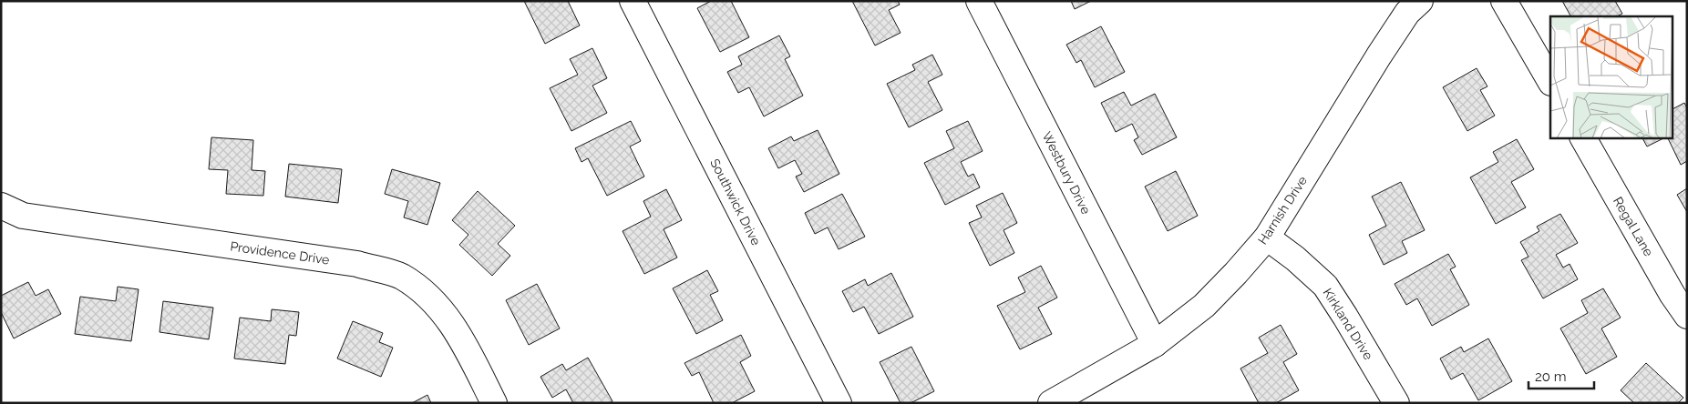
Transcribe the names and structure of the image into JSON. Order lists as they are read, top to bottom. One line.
{"streets":{"street":["Westbury Drive","Southwick Drive","Harnish Drive","Regal Lane","Providence Drive","Kirkland Drive"]},"crossings":[["Westbury Drive","Harnish Drive"],["Harnish Drive","Kirkland Drive"]],"scale_bar":"20 m"}
